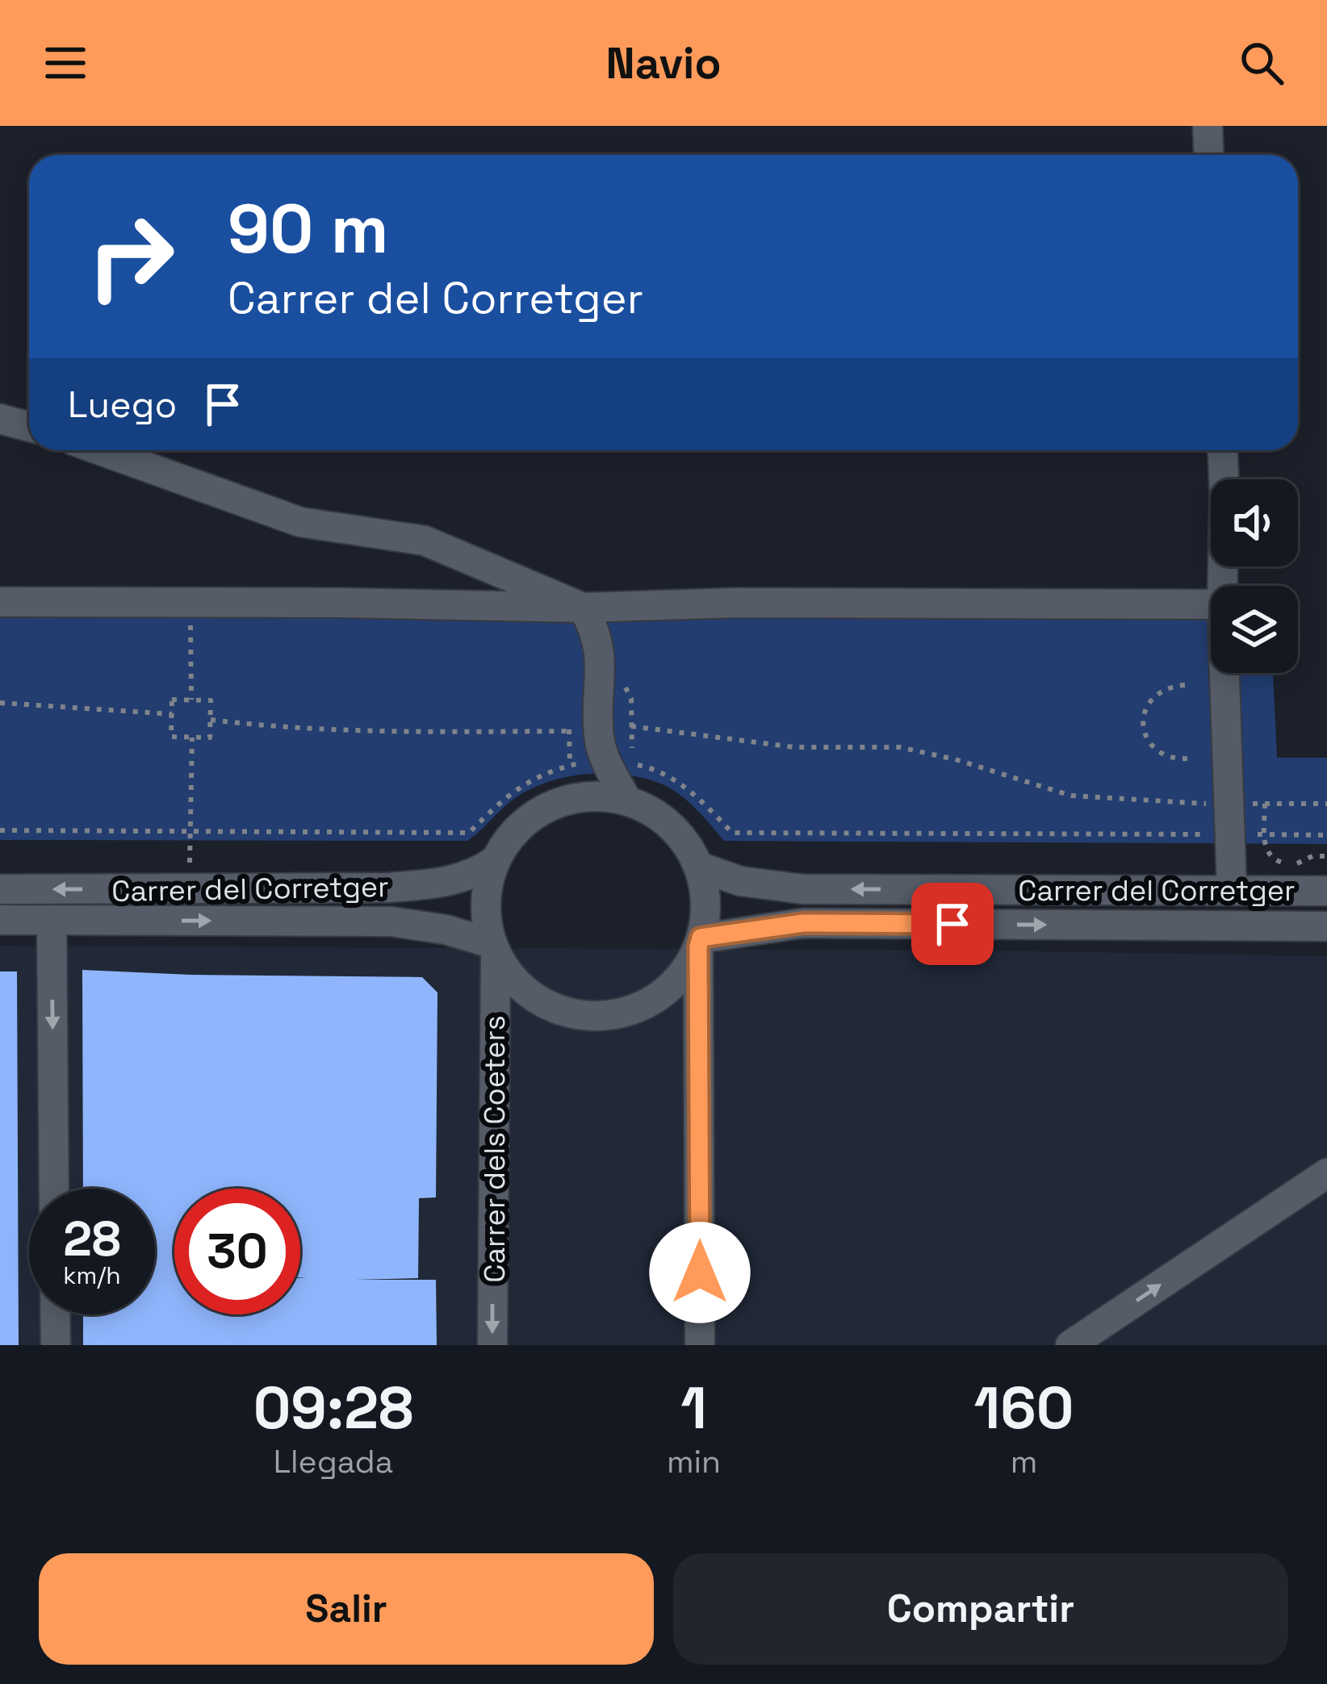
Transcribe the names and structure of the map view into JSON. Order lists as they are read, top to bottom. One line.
{"streets":{"street":["Carrer del Corretger","Carrer dels Coeters"]},"crossings":[["Carrer del Corretger","Carrer dels Coeters"]],"page":{"header":"Navio","turn":["90 m","Carrer del Corretger"],"then":"Luego","speed":"28 km/h","limit":"30","eta":["09:28","Llegada","1","min","160","m"],"buttons":["Salir","Compartir"]}}
